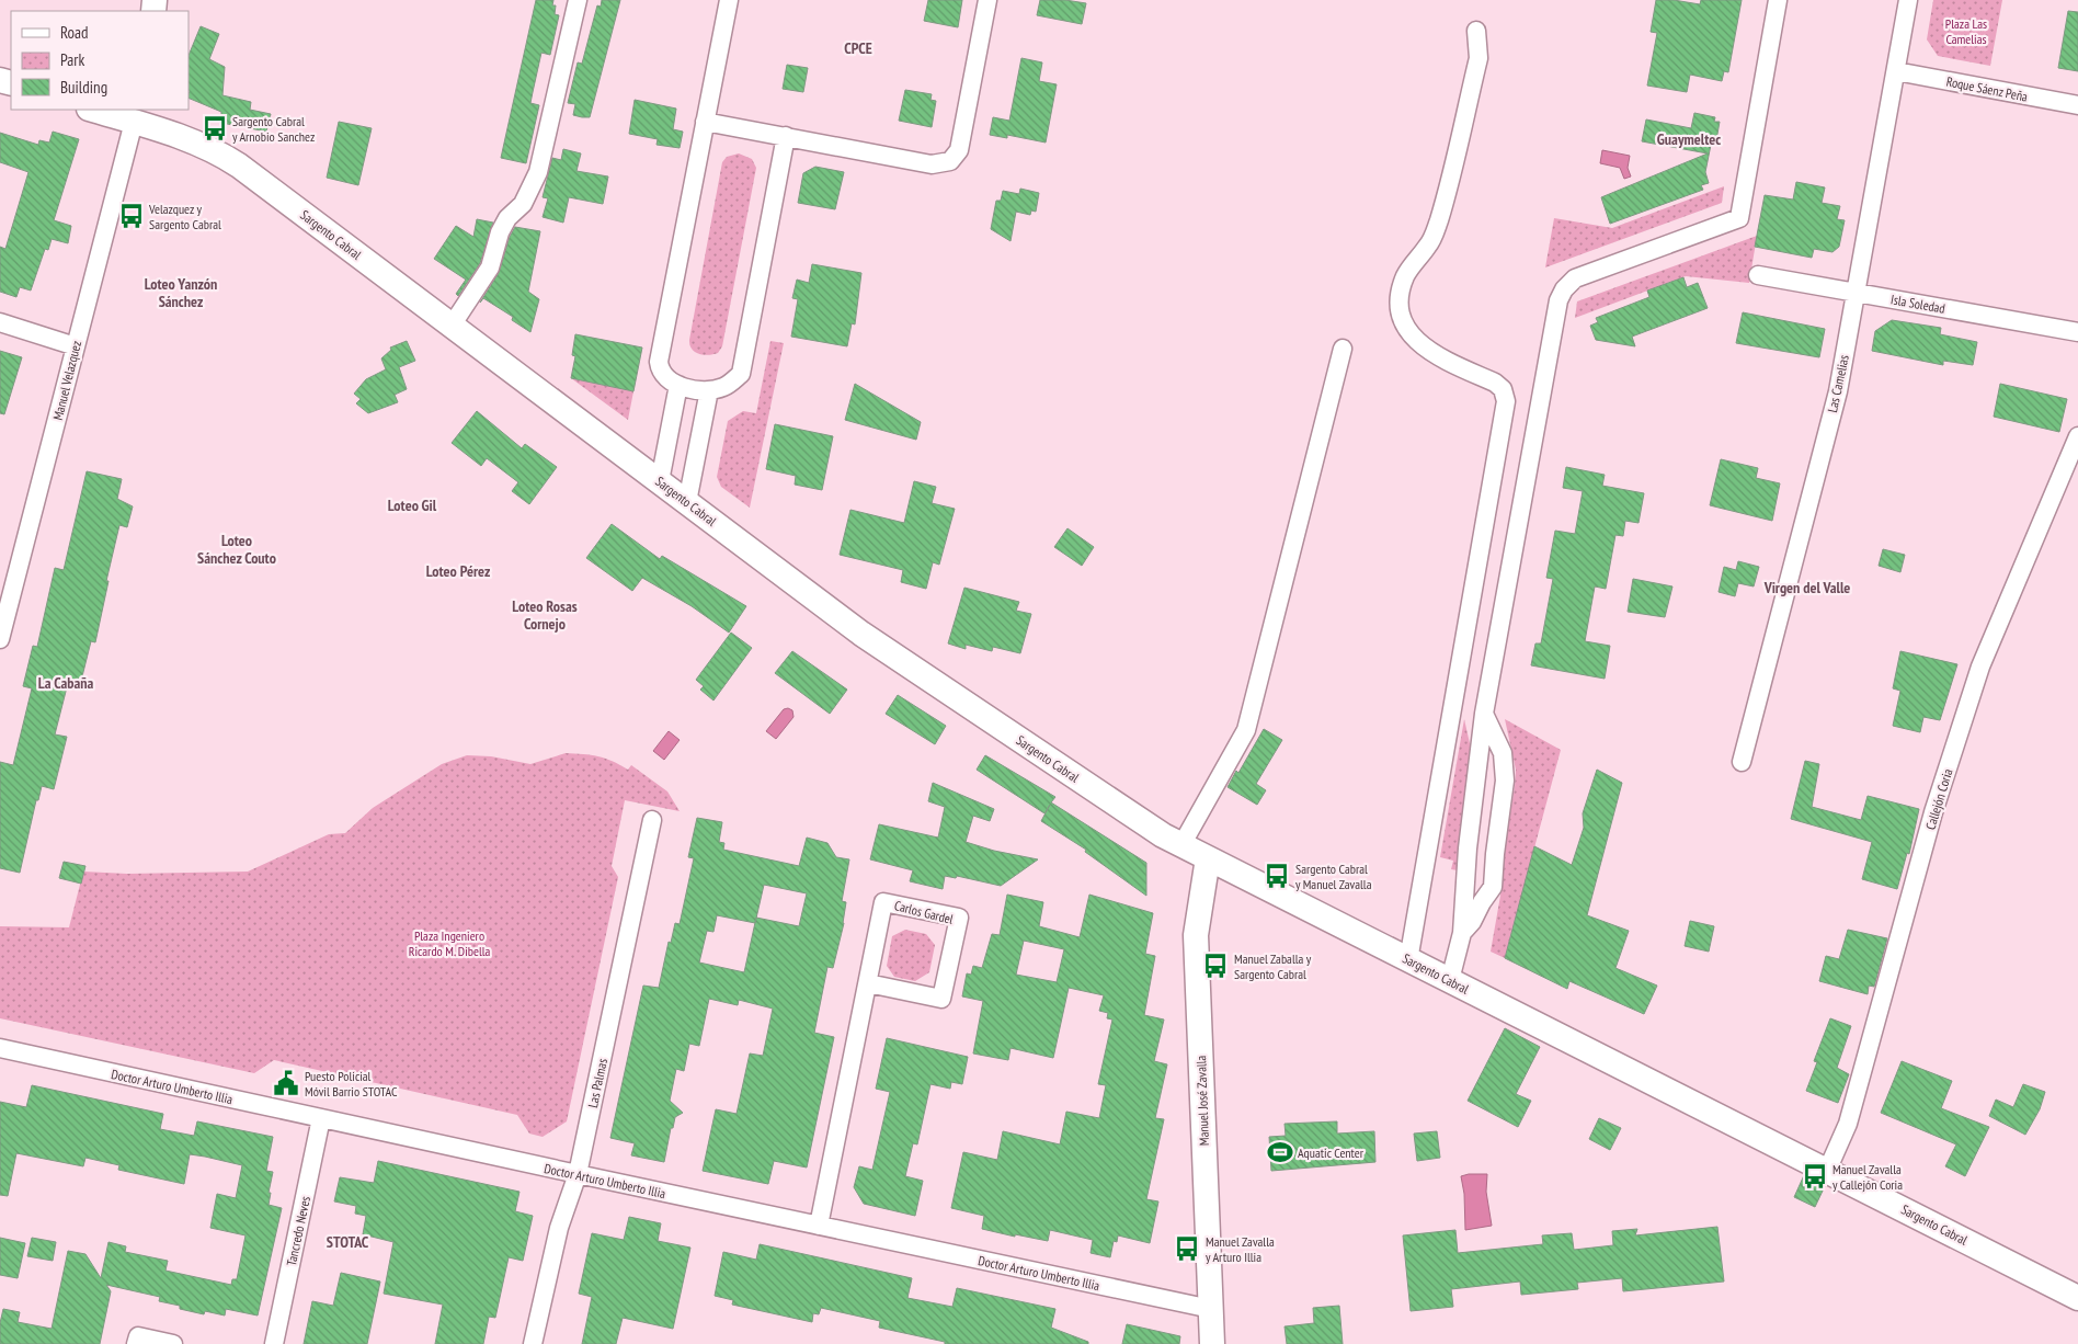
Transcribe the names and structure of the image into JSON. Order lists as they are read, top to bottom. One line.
{"streets":{"main road":["Sargento Cabral","Manuel José Zavalla"],"street":["Roque Sáenz Peña","Isla Soledad","Manuel Velazquez","Las Camelias","Callejón Coria","Carlos Gardel","Las Palmas","Doctor Arturo Umberto Illia","Tancredo Neves"]},"crossings":[["Roque Sáenz Peña","Las Camelias"],["Sargento Cabral","Manuel Velazquez"],["Sargento Cabral","Callejón Coria"],["Sargento Cabral","Manuel José Zavalla"],["Isla Soledad","Las Camelias"],["Carlos Gardel","Doctor Arturo Umberto Illia"],["Las Palmas","Doctor Arturo Umberto Illia"],["Doctor Arturo Umberto Illia","Manuel José Zavalla"],["Doctor Arturo Umberto Illia","Tancredo Neves"]],"districts":["CPCE","Guaymeltec","Loteo Yanzón Sánchez","Loteo Gil","Loteo Sánchez Couto","Loteo Pérez","Virgen del Valle","Loteo Rosas Cornejo","La Cabaña","STOTAC"],"parks":["Plaza Las Camelias","Plaza Ingeniero Ricardo M. Dibella"],"places":{"bus stop":["Sargento Cabral y Arnobio Sanchez","Velazquez y Sargento Cabral","Sargento Cabral y Manuel Zavalla","Manuel Zaballa y Sargento Cabral","Manuel Zavalla y Callejón Coria","Manuel Zavalla y Arturo Illia"],"public building":["Puesto Policial Móvil Barrio STOTAC"],"sports":["Aquatic Center"]},"legend":["Road","Park","Building"]}
